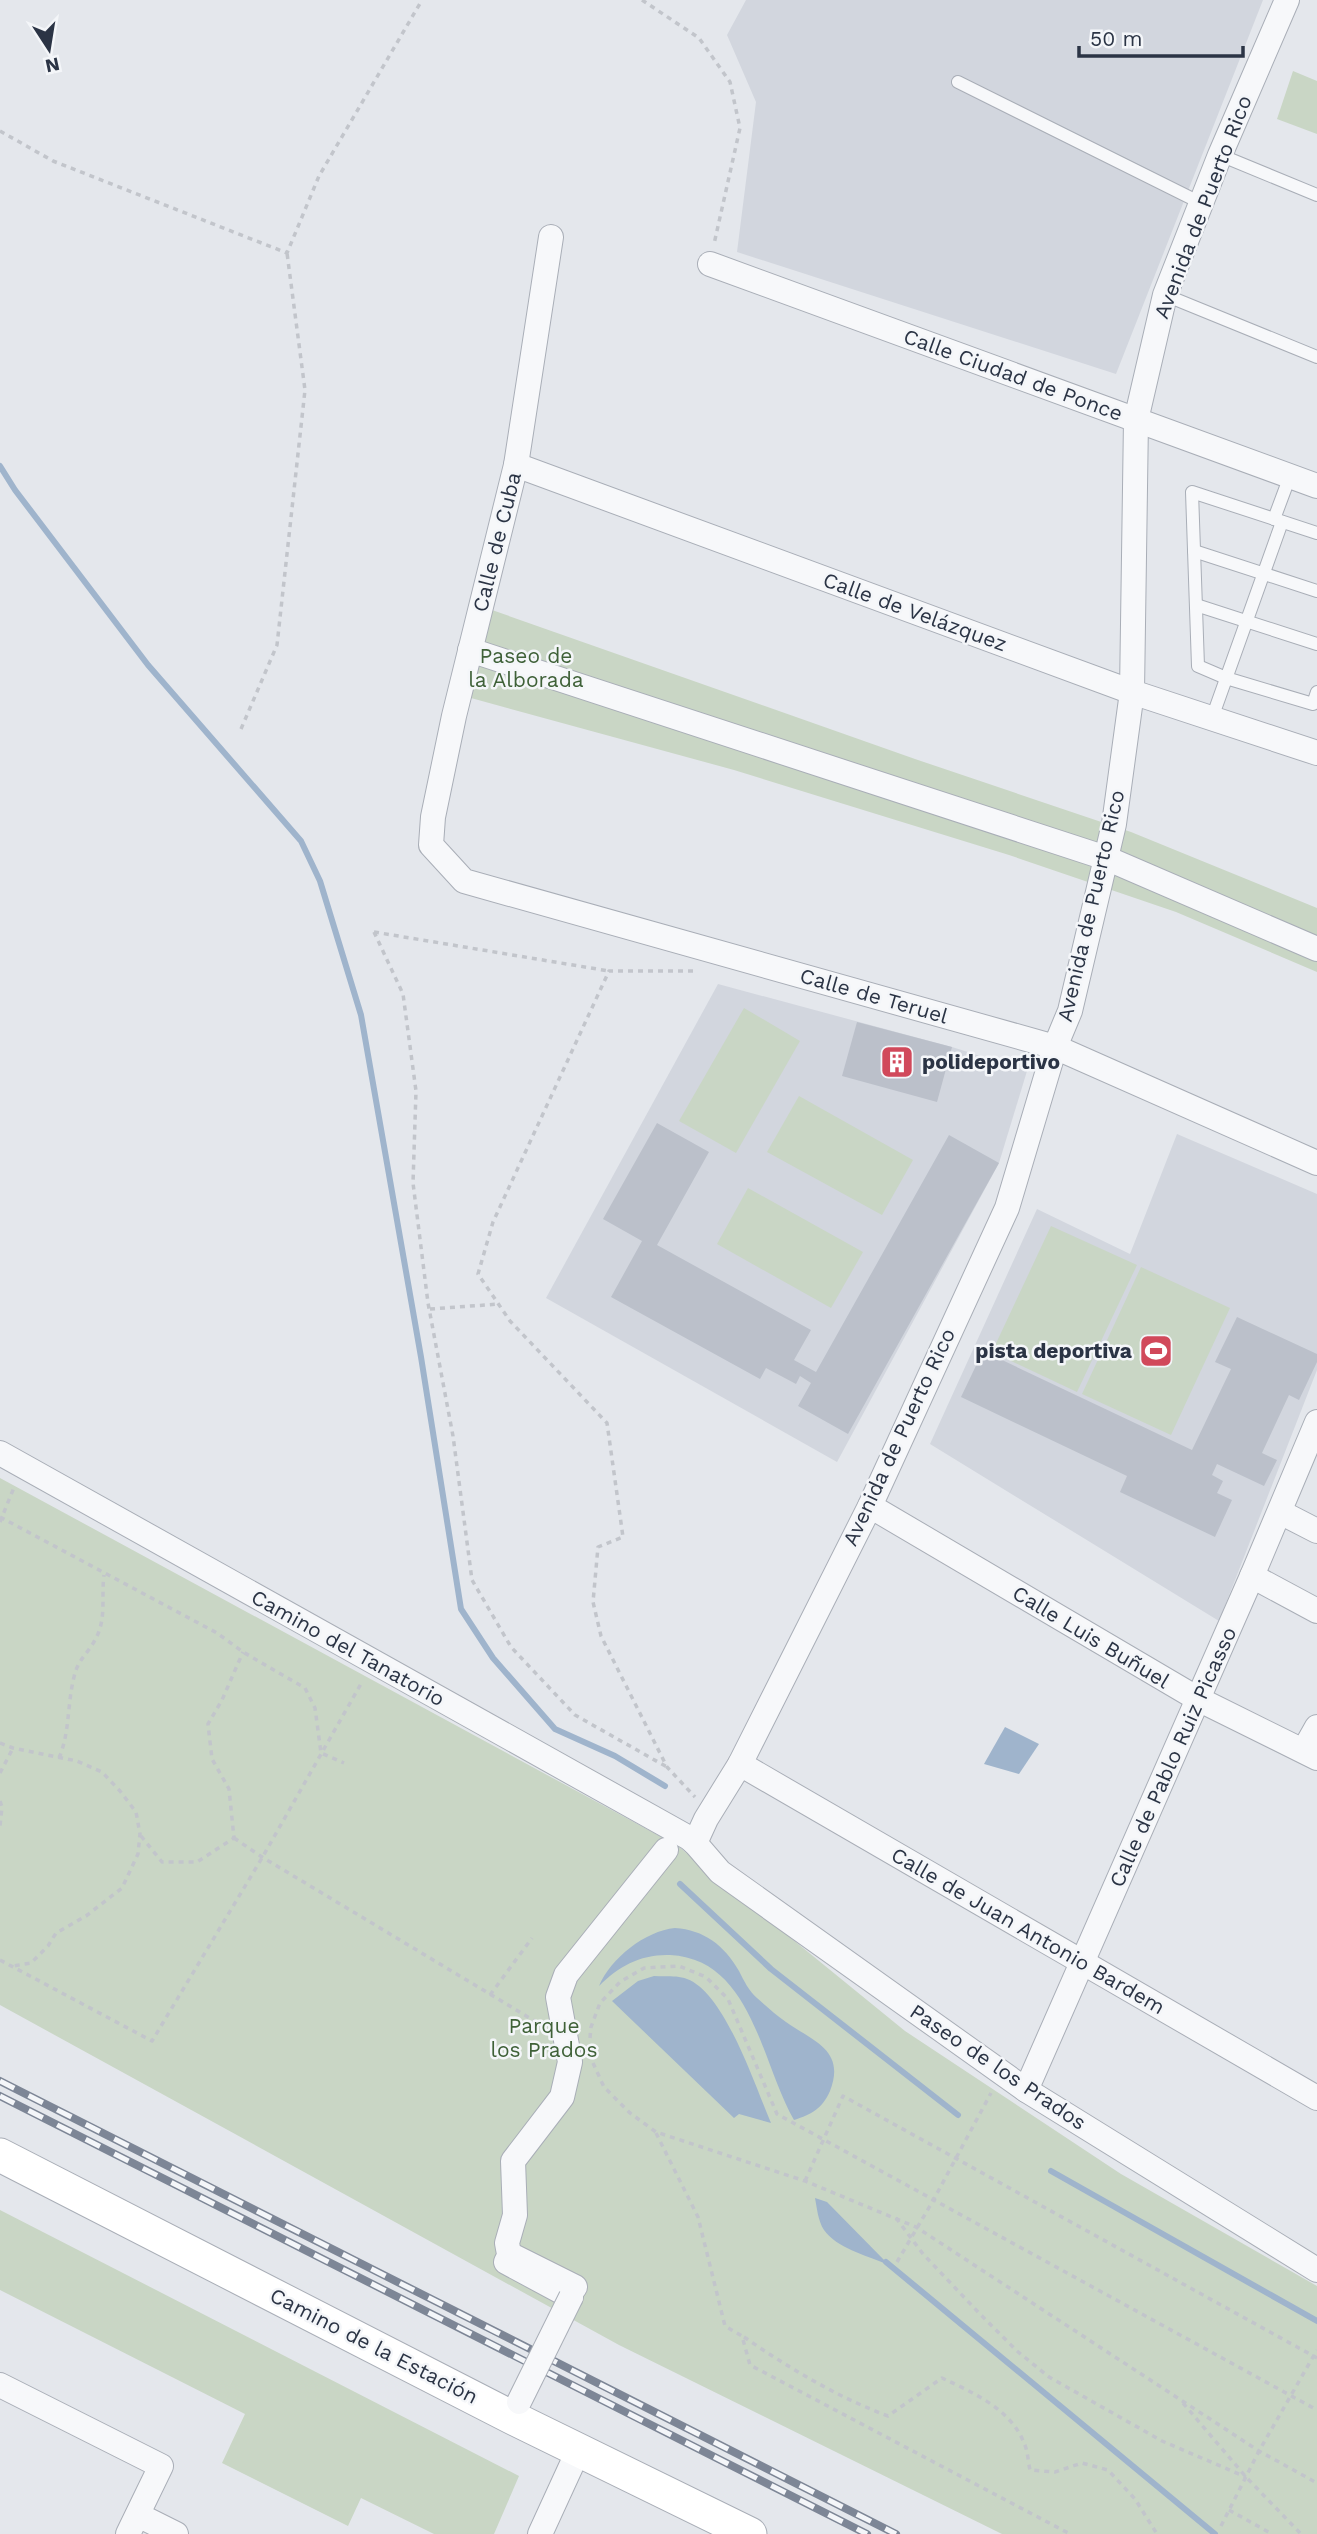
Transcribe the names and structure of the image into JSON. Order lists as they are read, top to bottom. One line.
{"streets":{"street":["Avenida de Puerto Rico","Calle Ciudad de Ponce","Calle de Cuba","Calle de Velázquez","Calle de Teruel","Calle Luis Buñuel","Camino del Tanatorio","Calle de Pablo Ruiz Picasso","Calle de Juan Antonio Bardem","Paseo de los Prados","Camino de la Estación"]},"crossings":[["Avenida de Puerto Rico","Calle Ciudad de Ponce"],["Avenida de Puerto Rico","Calle de Velázquez"],["Avenida de Puerto Rico","Calle de Teruel"],["Avenida de Puerto Rico","Calle Luis Buñuel"],["Avenida de Puerto Rico","Camino del Tanatorio"],["Avenida de Puerto Rico","Calle de Juan Antonio Bardem"],["Avenida de Puerto Rico","Paseo de los Prados"],["Calle de Cuba","Calle de Velázquez"],["Calle de Cuba","Calle de Teruel"],["Calle Luis Buñuel","Calle de Pablo Ruiz Picasso"],["Camino del Tanatorio","Paseo de los Prados"],["Calle de Pablo Ruiz Picasso","Calle de Juan Antonio Bardem"],["Calle de Pablo Ruiz Picasso","Paseo de los Prados"]],"parks":["Paseo de la Alborada","Parque los Prados"],"places":{"building":["polideportivo"],"sports":["pista deportiva"]},"scale_bar":"50 m","north":"bottom"}
